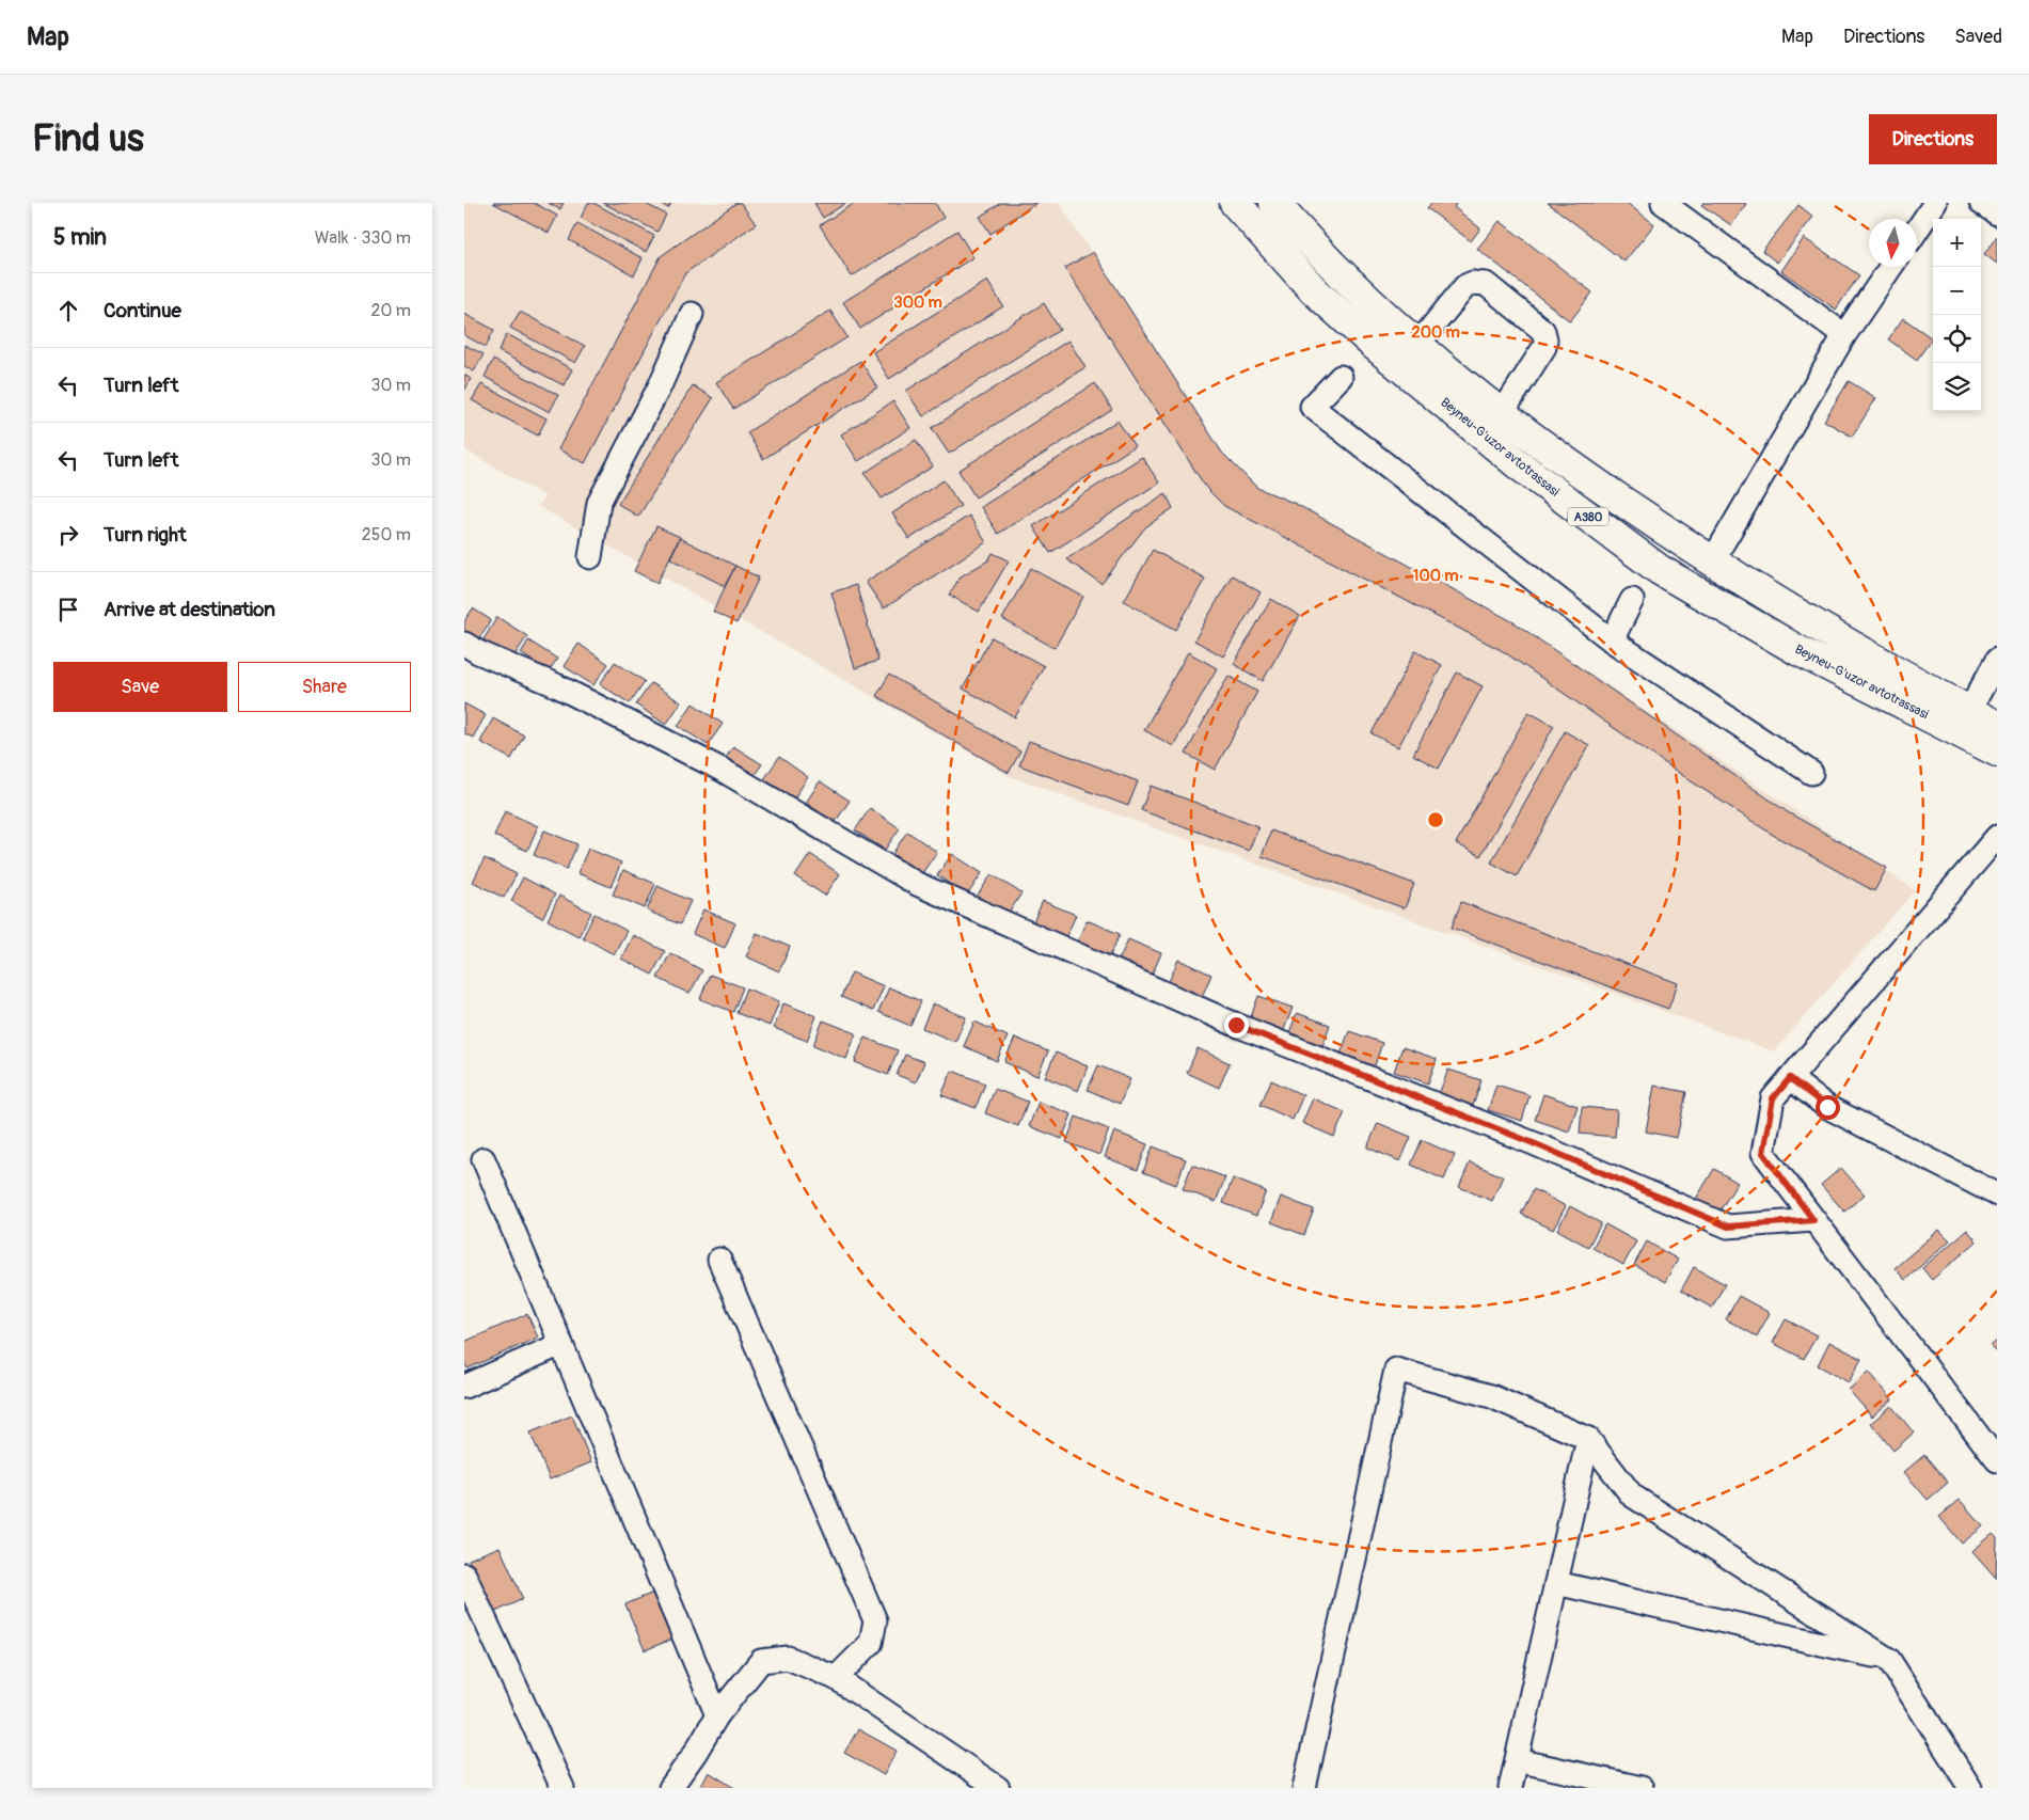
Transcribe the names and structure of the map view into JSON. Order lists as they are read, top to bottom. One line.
{"streets":{"highway":["Beyneu-G'uzor avtotrassasi","A380"]},"north":"bottom","page":{"header":"Map","nav":["Map","Directions","Saved"],"buttons":["Directions",["Save","Share"]],"title":"Find us","heading":["5 min","Walk · 330 m"],"map_buttons":["+","−"],"list":[["Continue","20 m"],["Turn left","30 m"],["Turn left","30 m"],["Turn right","250 m"],"Arrive at destination"]},"rings":["300 m","200 m","100 m"]}
